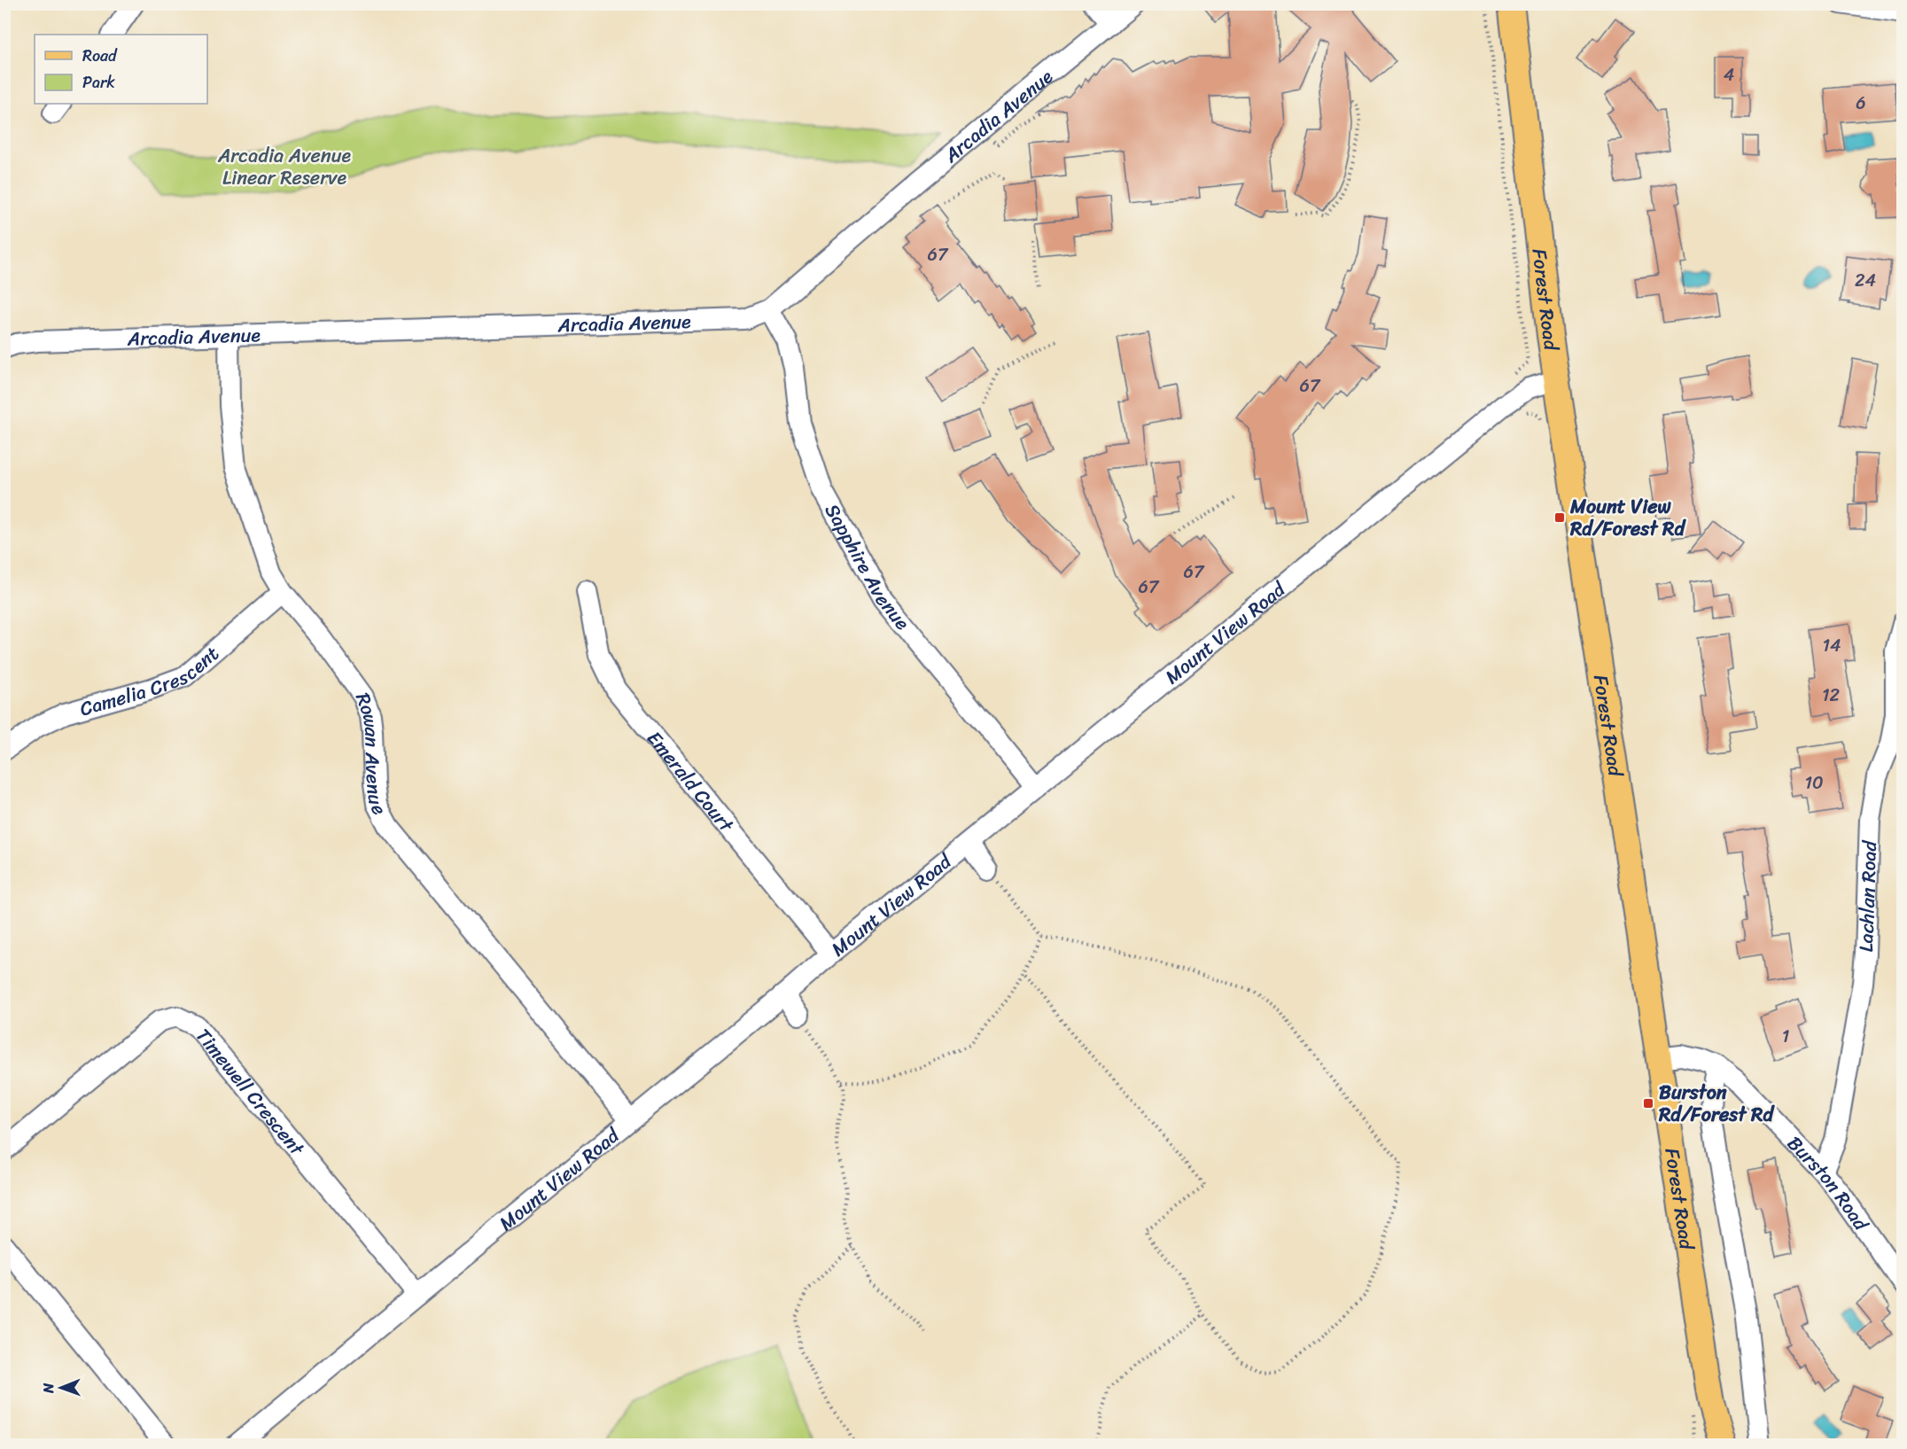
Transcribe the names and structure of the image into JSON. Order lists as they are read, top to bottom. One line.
{"streets":{"main road":["Forest Road"],"street":["Arcadia Avenue","Sapphire Avenue","Mount View Road","Camelia Crescent","Rowan Avenue","Emerald Court","Lachlan Road","Timewell Crescent","Burston Road"]},"crossings":[["Arcadia Avenue","Sapphire Avenue"],["Arcadia Avenue","Rowan Avenue"],["Forest Road","Mount View Road"],["Forest Road","Burston Road"],["Sapphire Avenue","Mount View Road"],["Mount View Road","Rowan Avenue"],["Mount View Road","Emerald Court"],["Mount View Road","Timewell Crescent"],["Camelia Crescent","Rowan Avenue"],["Lachlan Road","Burston Road"]],"parks":["Arcadia Avenue Linear Reserve"],"places":{"transit":["Mount View Rd/Forest Rd","Burston Rd/Forest Rd"]},"house_numbers":["4","6","67","24","67","67","67","14","12","10","1"],"legend":["Road","Park"],"north":"left"}
